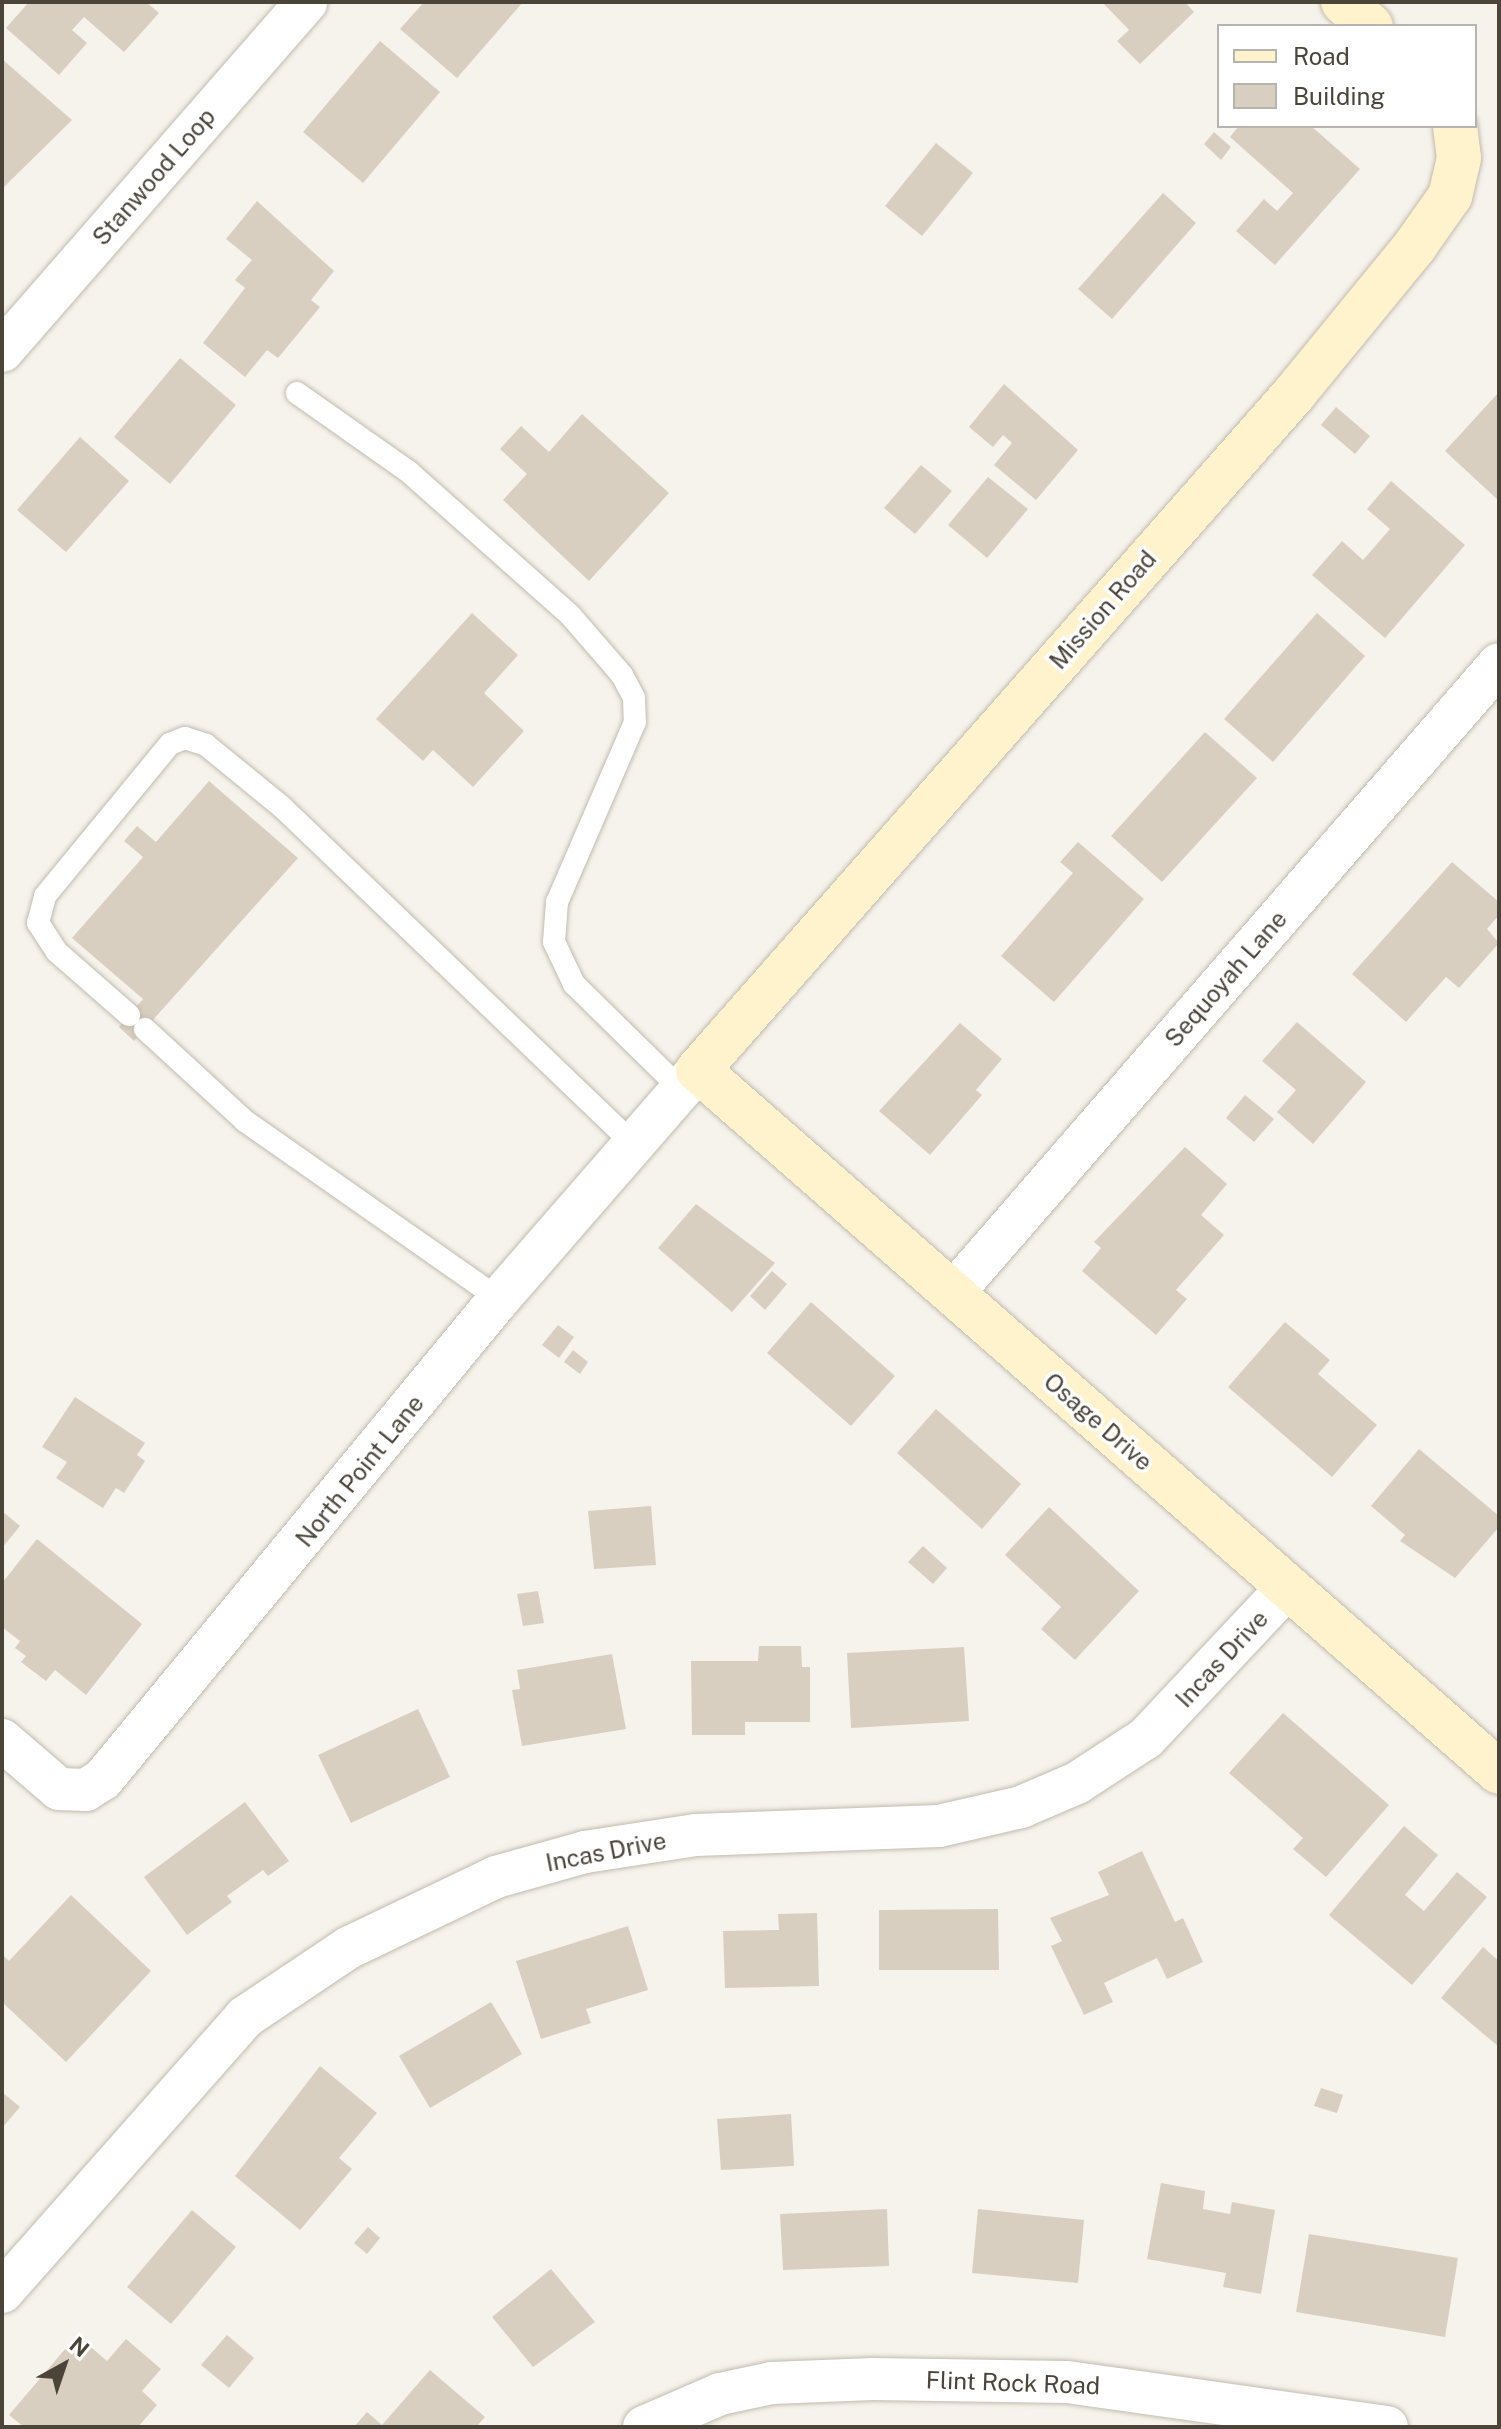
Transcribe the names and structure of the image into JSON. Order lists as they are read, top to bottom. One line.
{"streets":{"street":["Stanwood Loop","Mission Road","Sequoyah Lane","Osage Drive","North Point Lane","Incas Drive","Flint Rock Road"]},"crossings":[["Mission Road","Osage Drive"],["Mission Road","North Point Lane"],["Sequoyah Lane","Osage Drive"],["Osage Drive","North Point Lane"],["Osage Drive","Incas Drive"]],"legend":["Road","Building"],"north":"top right"}
